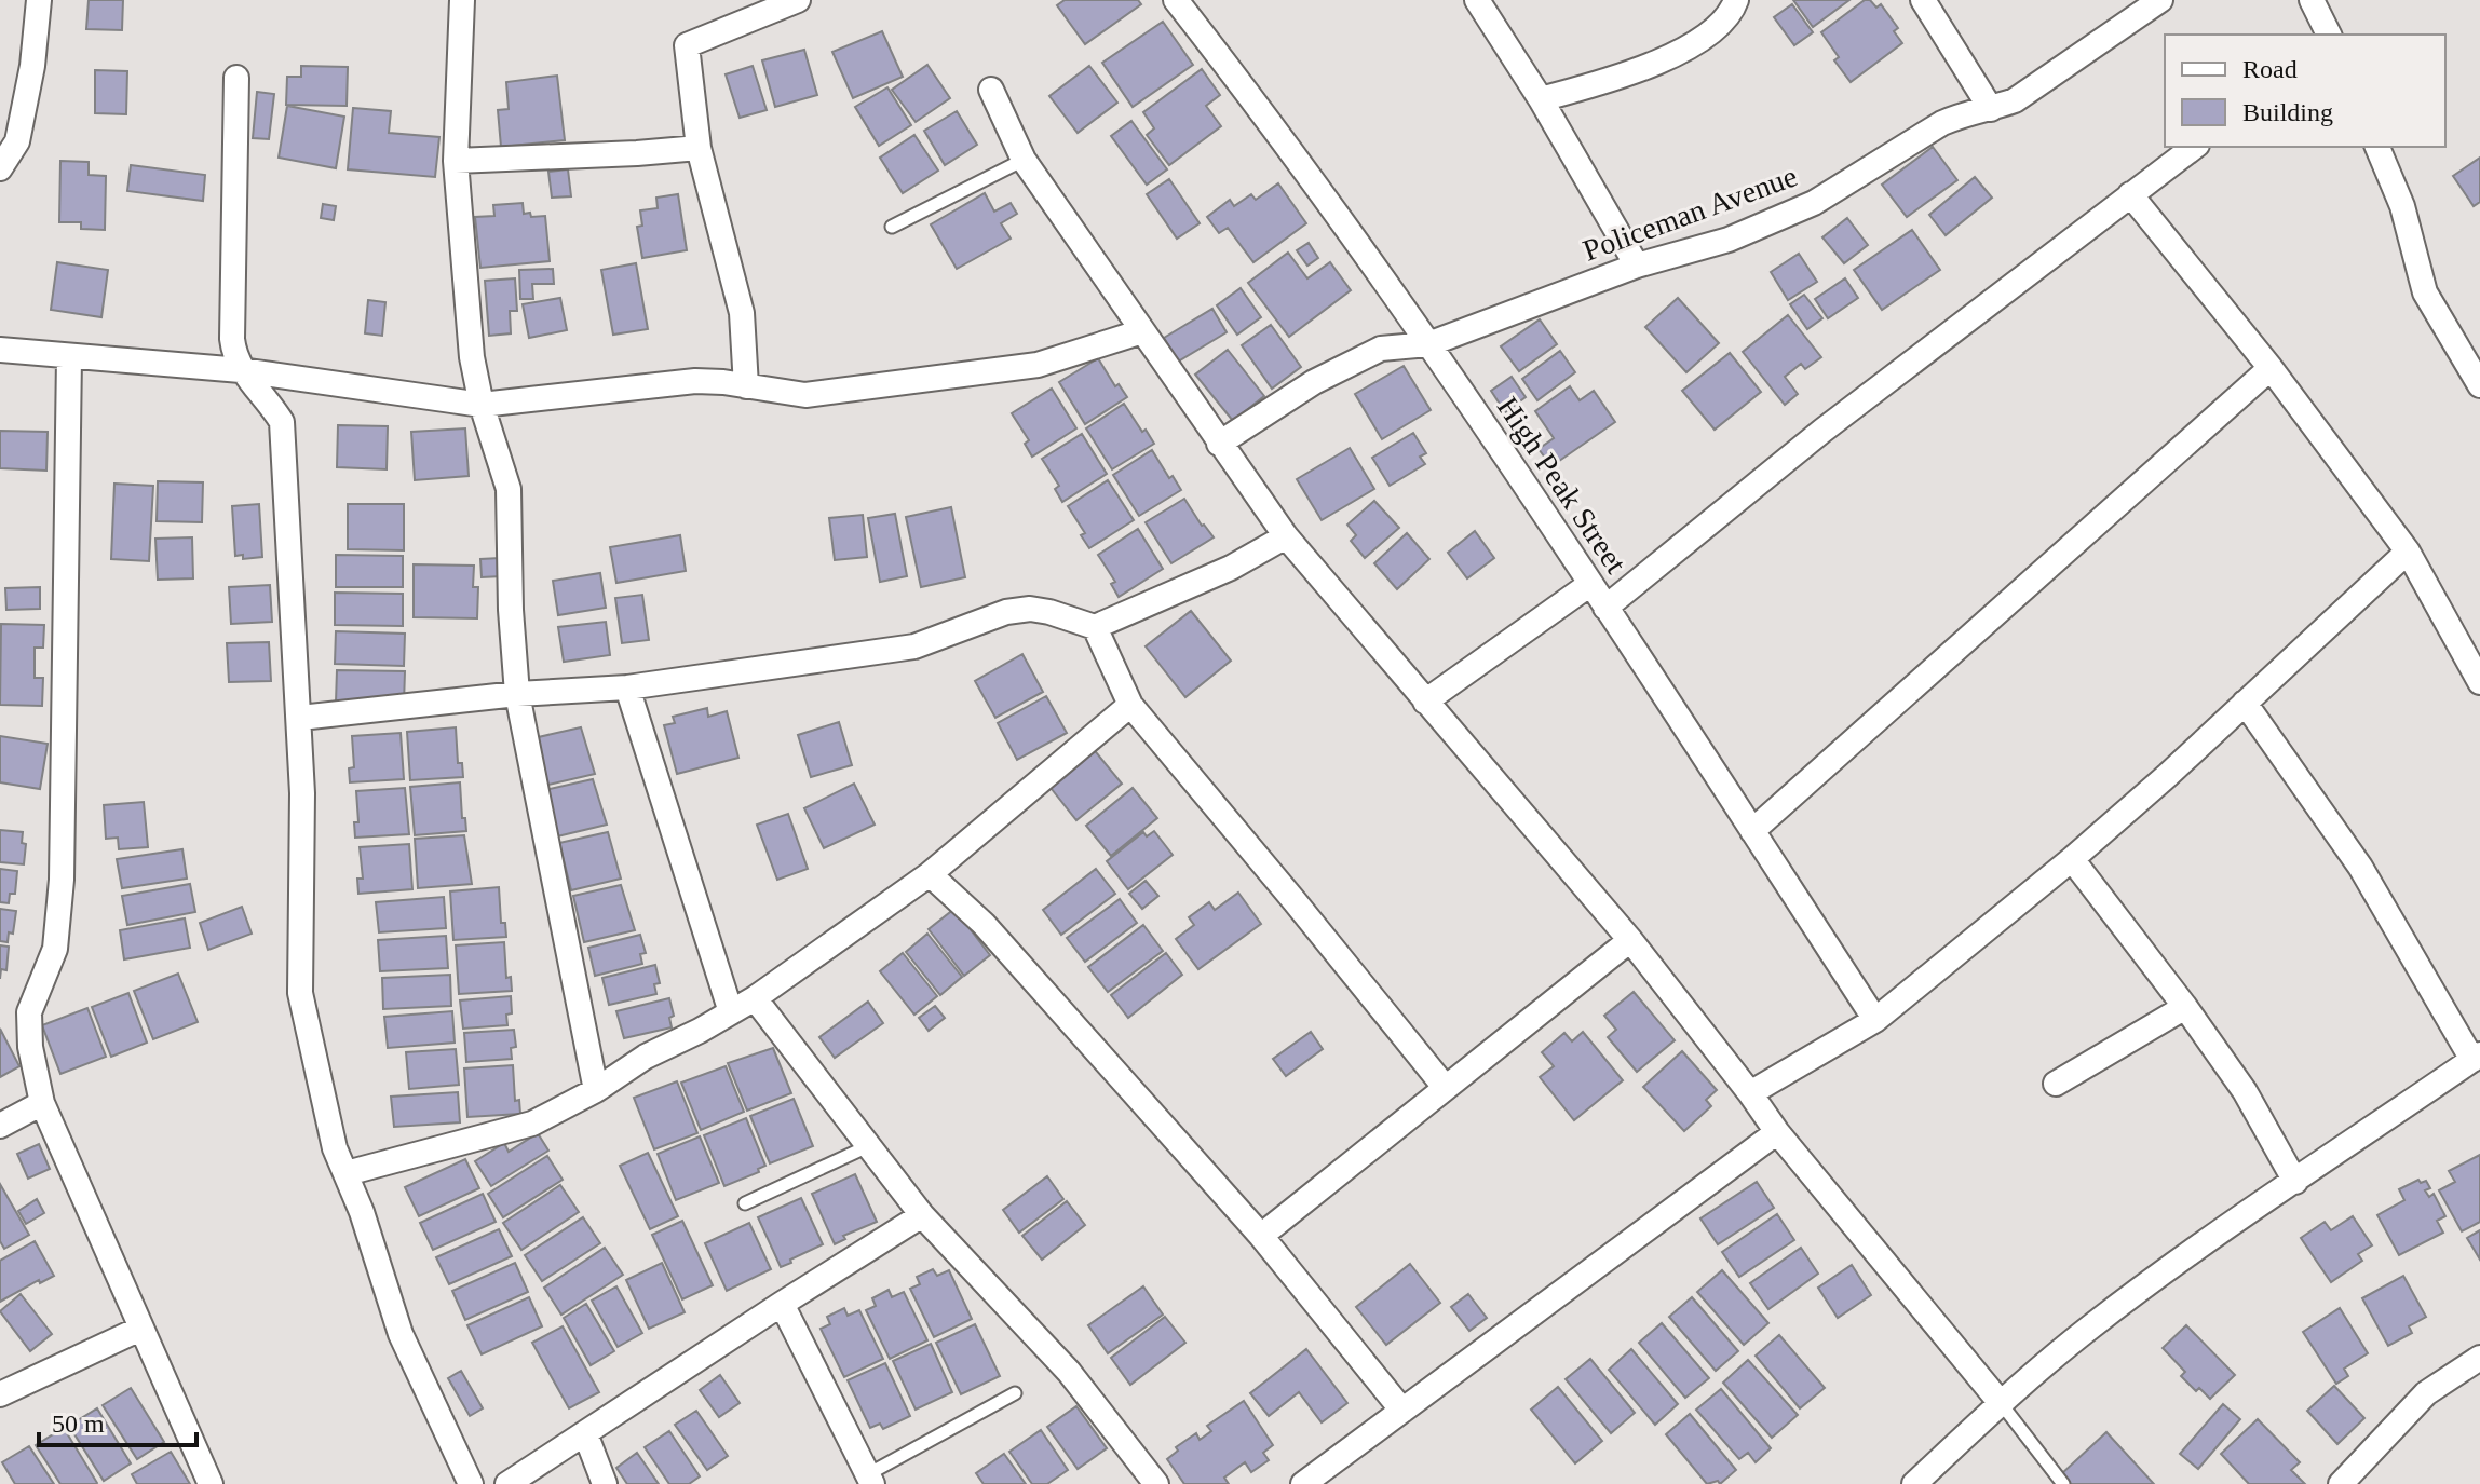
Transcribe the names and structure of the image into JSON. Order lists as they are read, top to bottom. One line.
{"streets":{"street":["Policeman Avenue","High Peak Street"]},"crossings":[["Policeman Avenue","High Peak Street"]],"legend":["Road","Building"],"scale_bar":"50 m"}
